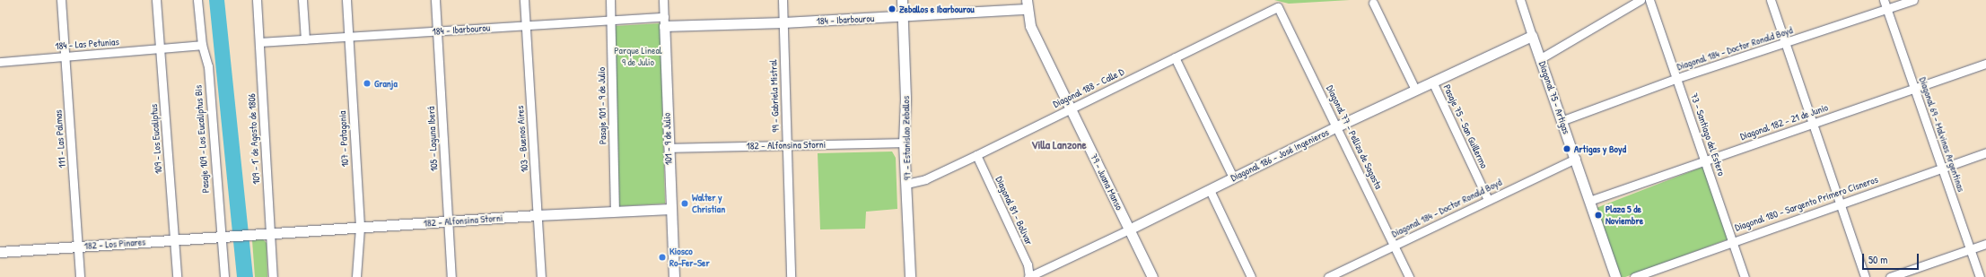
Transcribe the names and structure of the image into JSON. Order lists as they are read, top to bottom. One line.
{"streets":{"street":["184 - Ibarbourou","184 - Las Petunias","Diagonal 184 - Doctor Ronald Boyd","Diagonal 188 - Calle D","99 - Gabriela Mistral","Diagonal 75 - Artigas","Pasaje 101 - 9 de Julio","Diagonal 182 - 21 de Junio","Pasaje 75 - San Guillermo","73 - Santiago del Estero","Diagonal 69 - Malvinas Argentinas","Diagonal 77 - Pelliza de Sagasta","97 - Estanislao Zeballos","111 - Las Palmas","109 - Los Eucaliptus","Pasaje 109 - Los Eucaliptus Bis","109 - 1° de Agosto de 1806","107 - Patagonia","105 - Laguna Iberá","103 - Buenos Aires","101 - 9 de Julio","182 - Alfonsina Storni","Diagonal 186 - José Ingenieros","79 - Juana Manso","Diagonal 180 - Sargento Primero Cisneros","Diagonal 81 - Bolivar","182 - Los Pinares"]},"crossings":[["184 - Ibarbourou","99 - Gabriela Mistral"],["184 - Ibarbourou","Pasaje 101 - 9 de Julio"],["184 - Ibarbourou","97 - Estanislao Zeballos"],["184 - Ibarbourou","109 - 1° de Agosto de 1806"],["184 - Ibarbourou","107 - Patagonia"],["184 - Ibarbourou","105 - Laguna Iberá"],["184 - Ibarbourou","103 - Buenos Aires"],["184 - Ibarbourou","101 - 9 de Julio"],["184 - Ibarbourou","79 - Juana Manso"],["184 - Las Petunias","111 - Las Palmas"],["184 - Las Petunias","109 - Los Eucaliptus"],["184 - Las Petunias","Pasaje 109 - Los Eucaliptus Bis"],["Diagonal 184 - Doctor Ronald Boyd","Diagonal 75 - Artigas"],["Diagonal 184 - Doctor Ronald Boyd","Pasaje 75 - San Guillermo"],["Diagonal 184 - Doctor Ronald Boyd","73 - Santiago del Estero"],["Diagonal 184 - Doctor Ronald Boyd","Diagonal 69 - Malvinas Argentinas"],["Diagonal 184 - Doctor Ronald Boyd","Diagonal 77 - Pelliza de Sagasta"],["Diagonal 188 - Calle D","Diagonal 77 - Pelliza de Sagasta"],["Diagonal 188 - Calle D","97 - Estanislao Zeballos"],["Diagonal 188 - Calle D","79 - Juana Manso"],["Diagonal 188 - Calle D","Diagonal 81 - Bolivar"],["99 - Gabriela Mistral","182 - Alfonsina Storni"],["Diagonal 75 - Artigas","Diagonal 182 - 21 de Junio"],["Diagonal 75 - Artigas","Diagonal 186 - José Ingenieros"],["Pasaje 101 - 9 de Julio","182 - Alfonsina Storni"],["Diagonal 182 - 21 de Junio","73 - Santiago del Estero"],["Diagonal 182 - 21 de Junio","Diagonal 69 - Malvinas Argentinas"],["Pasaje 75 - San Guillermo","Diagonal 186 - José Ingenieros"],["73 - Santiago del Estero","Diagonal 180 - Sargento Primero Cisneros"],["Diagonal 69 - Malvinas Argentinas","Diagonal 180 - Sargento Primero Cisneros"],["Diagonal 77 - Pelliza de Sagasta","Diagonal 186 - José Ingenieros"],["97 - Estanislao Zeballos","182 - Alfonsina Storni"],["111 - Las Palmas","182 - Los Pinares"],["109 - Los Eucaliptus","182 - Los Pinares"],["Pasaje 109 - Los Eucaliptus Bis","182 - Los Pinares"],["109 - 1° de Agosto de 1806","182 - Alfonsina Storni"],["107 - Patagonia","182 - Alfonsina Storni"],["105 - Laguna Iberá","182 - Alfonsina Storni"],["103 - Buenos Aires","182 - Alfonsina Storni"],["101 - 9 de Julio","182 - Alfonsina Storni"],["182 - Alfonsina Storni","182 - Los Pinares"],["Diagonal 186 - José Ingenieros","79 - Juana Manso"],["Diagonal 186 - José Ingenieros","Diagonal 81 - Bolivar"]],"districts":["Villa Lanzone"],"parks":["Parque Lineal 9 de Julio"],"places":["Zeballos e Ibarbourou","Granja","Artigas y Boyd","Walter y Christian","Plaza 5 de Noviembre","Kiosco Ro-Fer-Ser"],"scale_bar":"50 m"}
